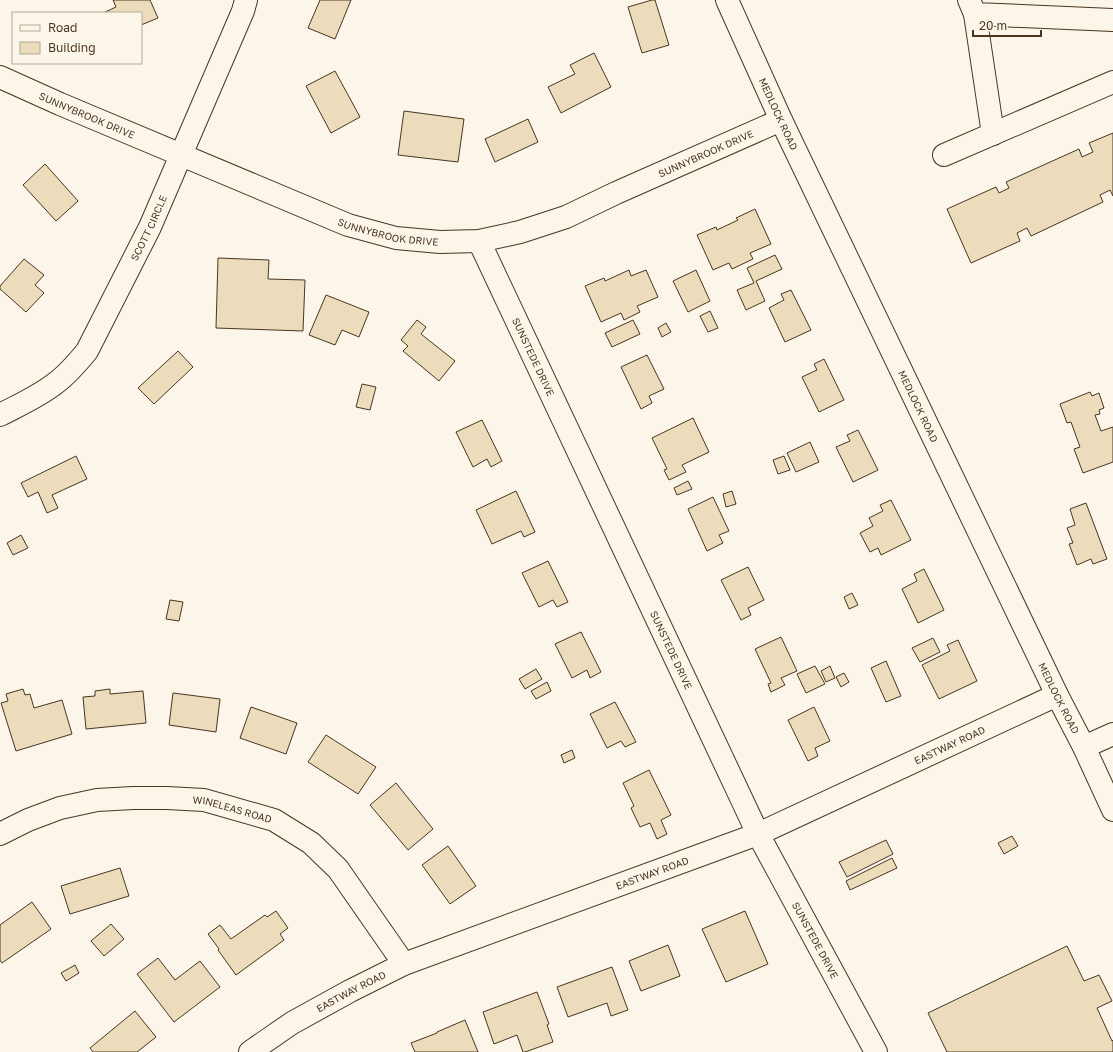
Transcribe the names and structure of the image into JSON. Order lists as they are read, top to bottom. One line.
{"streets":{"street":["MEDLOCK ROAD","SUNNYBROOK DRIVE","SCOTT CIRCLE","SUNSTEDE DRIVE","EASTWAY ROAD","WINELEAS ROAD"]},"crossings":[["MEDLOCK ROAD","SUNNYBROOK DRIVE"],["MEDLOCK ROAD","EASTWAY ROAD"],["SUNNYBROOK DRIVE","SCOTT CIRCLE"],["SUNNYBROOK DRIVE","SUNSTEDE DRIVE"],["SUNSTEDE DRIVE","EASTWAY ROAD"],["EASTWAY ROAD","WINELEAS ROAD"]],"legend":["Road","Building"],"scale_bar":"20 m"}
